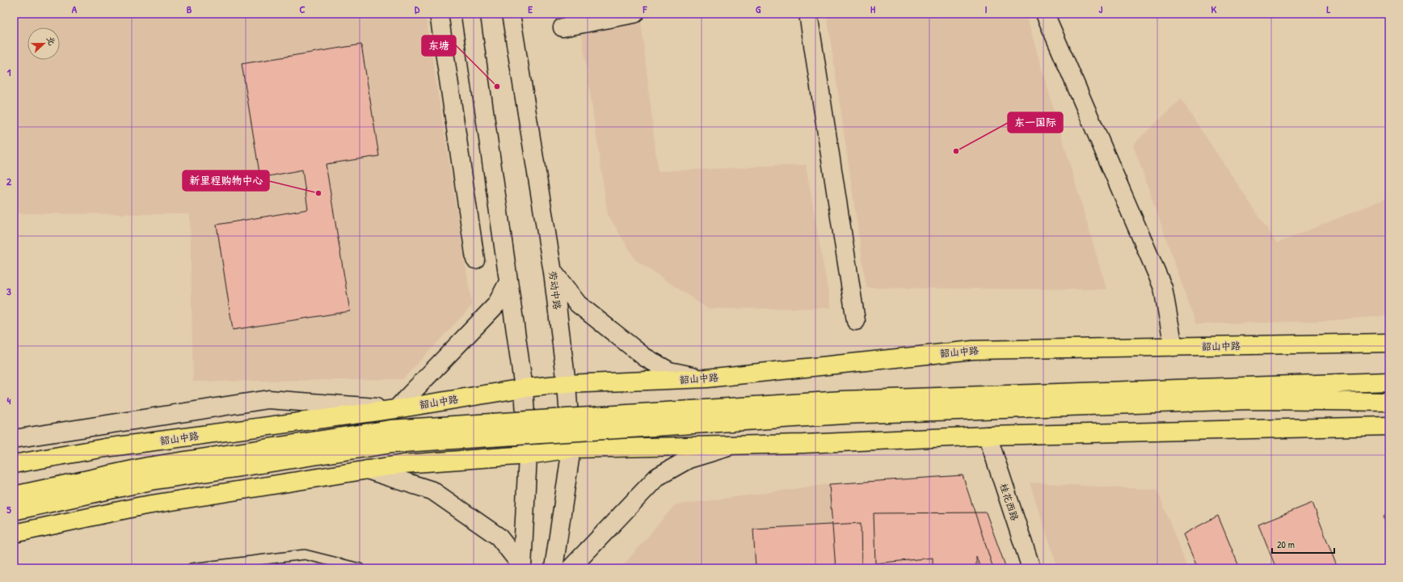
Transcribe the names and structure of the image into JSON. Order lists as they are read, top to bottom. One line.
{"streets":{"main road":["劳动中路","韶山中路","桂花西路"]},"crossings":[["劳动中路","韶山中路"]],"places":["东塘","东一国际","新里程购物中心"],"scale_bar":"20 m","north":"right","grid":{"columns":["A","B","C","D","E","F","G","H","I","J","K","L"],"rows":["1","2","3","4","5"]}}
